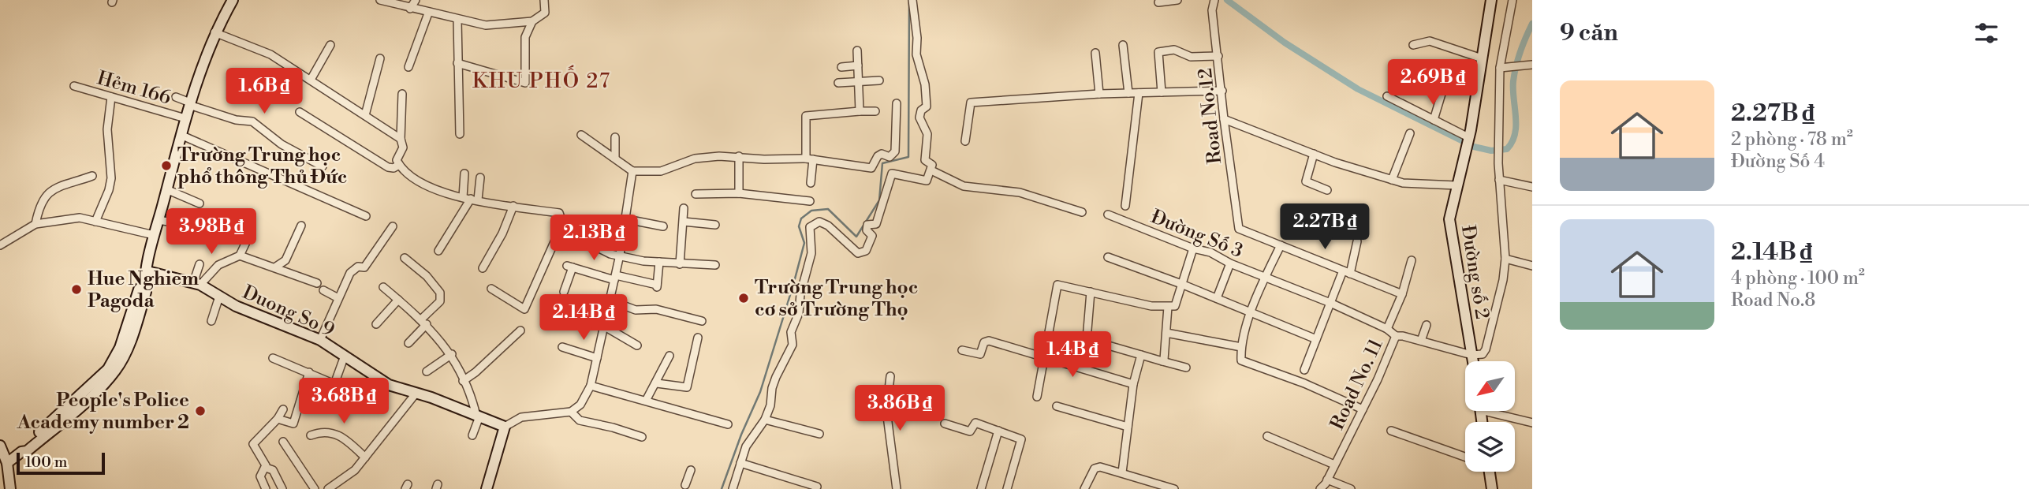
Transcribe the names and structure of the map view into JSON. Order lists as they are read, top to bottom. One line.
{"streets":{"street":["Hẻm 166","Road No.12","Đường Số 3","Đường số 2","Duong So 9","Road No. 11"]},"crossings":[["Đường Số 3","Road No. 11"],["Đường số 2","Road No. 11"]],"districts":["KHU PHỐ 27"],"places":["Trường Trung học phổ thông Thủ Đức","Hue Nghiem Pagoda","Trường Trung học cơ sở Trường Thọ","People's Police Academy number 2"],"scale_bar":"100 m","north":"bottom left","page":{"heading":"9 căn","price":["2.69B ₫","1.6B ₫","2.27B ₫","3.98B ₫","2.13B ₫","2.14B ₫","1.4B ₫","3.68B ₫","3.86B ₫"],"list":[{"name":"2.27B ₫","note":"2 phòng · 78 m² · Đường Số 4"},{"name":"2.14B ₫","note":"4 phòng · 100 m² · Road No.8"}],"scale":"100 m"}}
